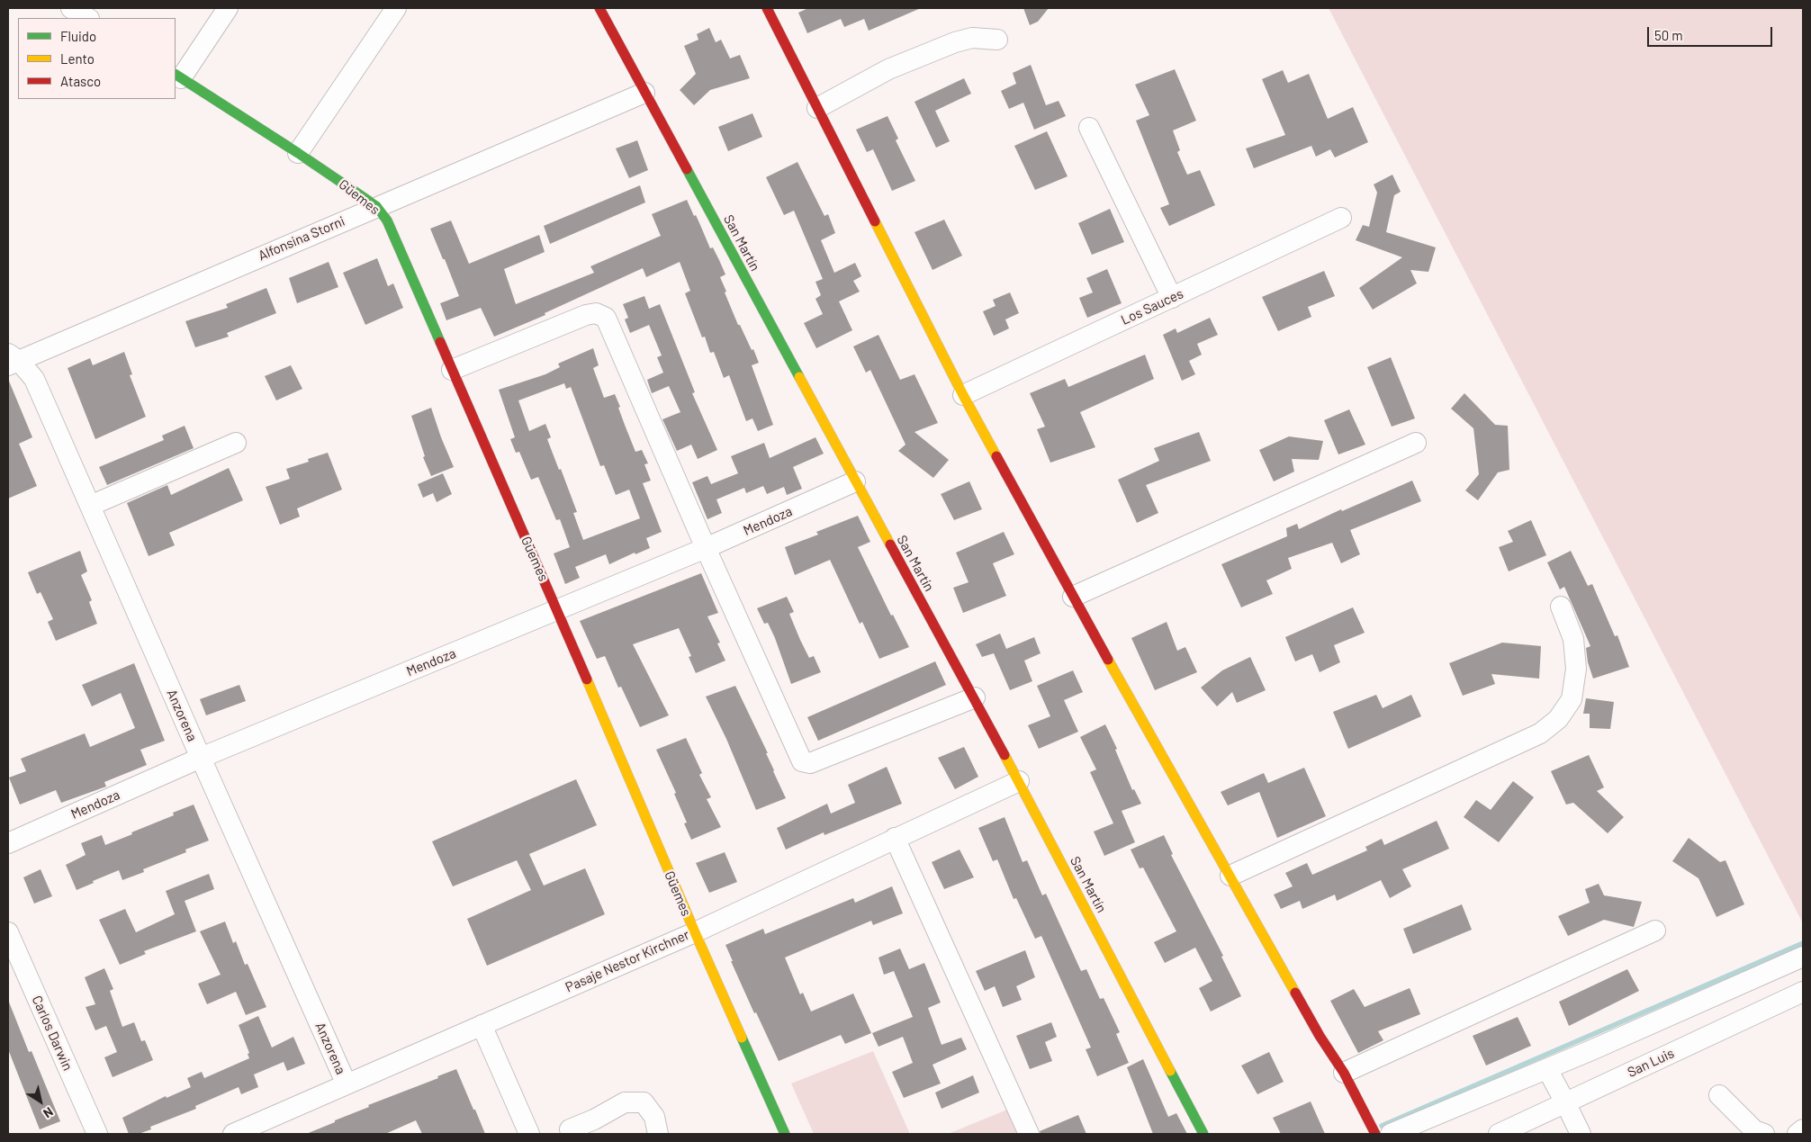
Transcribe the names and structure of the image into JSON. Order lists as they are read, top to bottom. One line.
{"streets":{"street":["Güemes","Alfonsina Storni","San Martín","Los Sauces","Mendoza","Anzorena","Pasaje Nestor Kirchner","Carlos Darwin","San Luis"]},"crossings":[["Güemes","Alfonsina Storni"],["Güemes","Mendoza"],["Güemes","Pasaje Nestor Kirchner"],["Alfonsina Storni","San Martín"],["Alfonsina Storni","Anzorena"],["San Martín","Mendoza"],["San Martín","Pasaje Nestor Kirchner"],["Mendoza","Anzorena"],["Anzorena","Pasaje Nestor Kirchner"]],"legend":["Fluido","Lento","Atasco"],"scale_bar":"50 m","north":"bottom right"}
